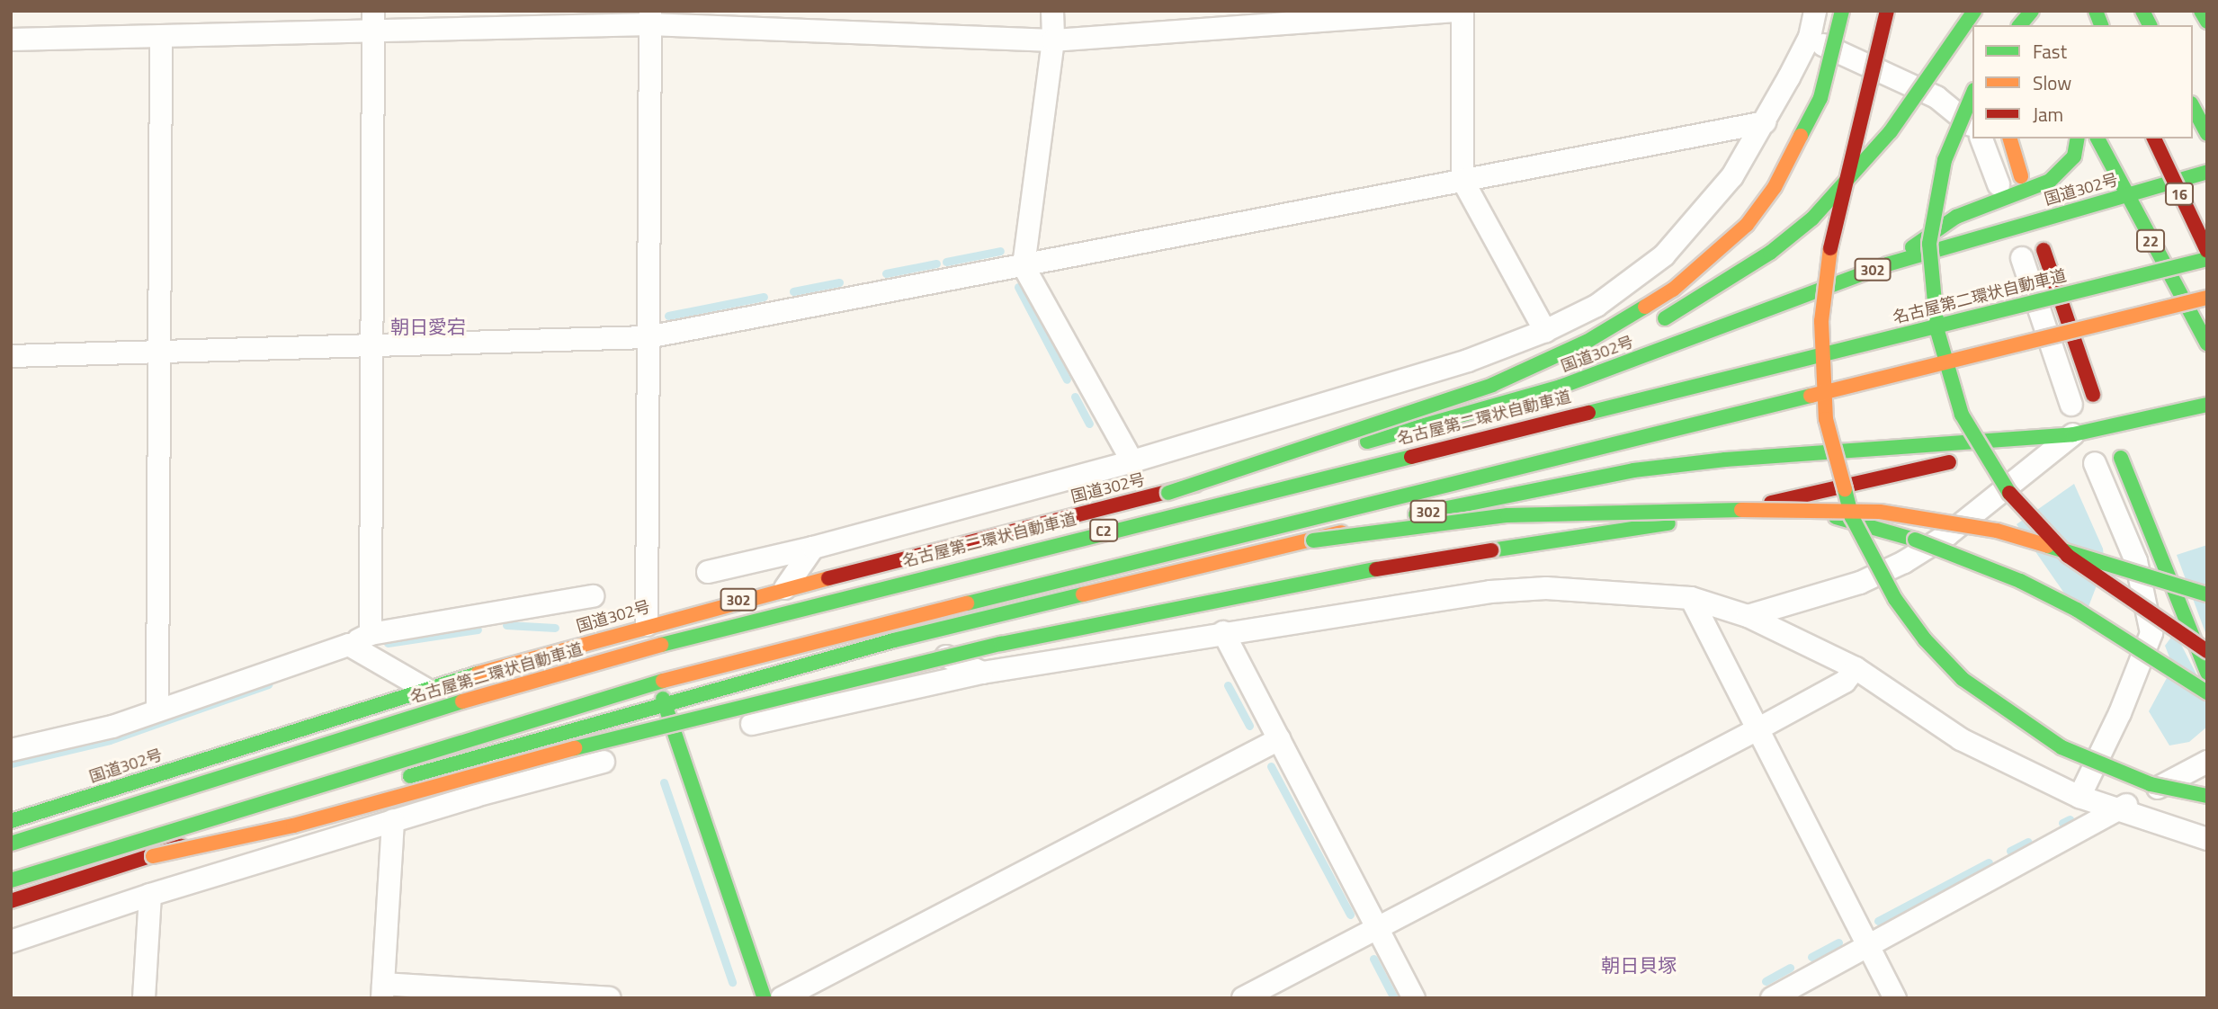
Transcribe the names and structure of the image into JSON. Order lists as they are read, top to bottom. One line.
{"streets":{"main road":["国道302号","16","22","302","名古屋第二環状自動車道","C2"]},"crossings":[["国道302号","22"]],"districts":["朝日愛宕","朝日貝塚"],"legend":["Fast","Slow","Jam"]}
